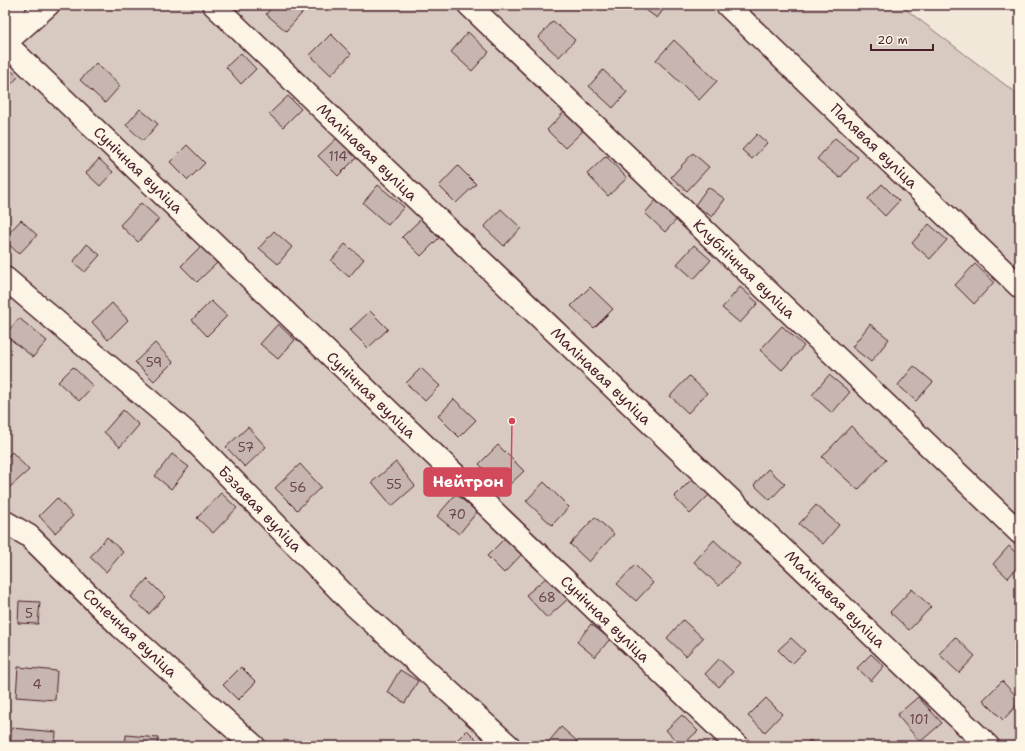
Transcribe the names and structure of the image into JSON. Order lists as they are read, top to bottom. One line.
{"streets":{"street":["Палявая вуліца","Малінавая вуліца","Сунічная вуліца","Клубнічная вуліца","Бэзавая вуліца","Сонечная вуліца"]},"places":["Нейтрон"],"house_numbers":["114","59","57","55","56","70","68","5","4","101"],"scale_bar":"20 m"}
